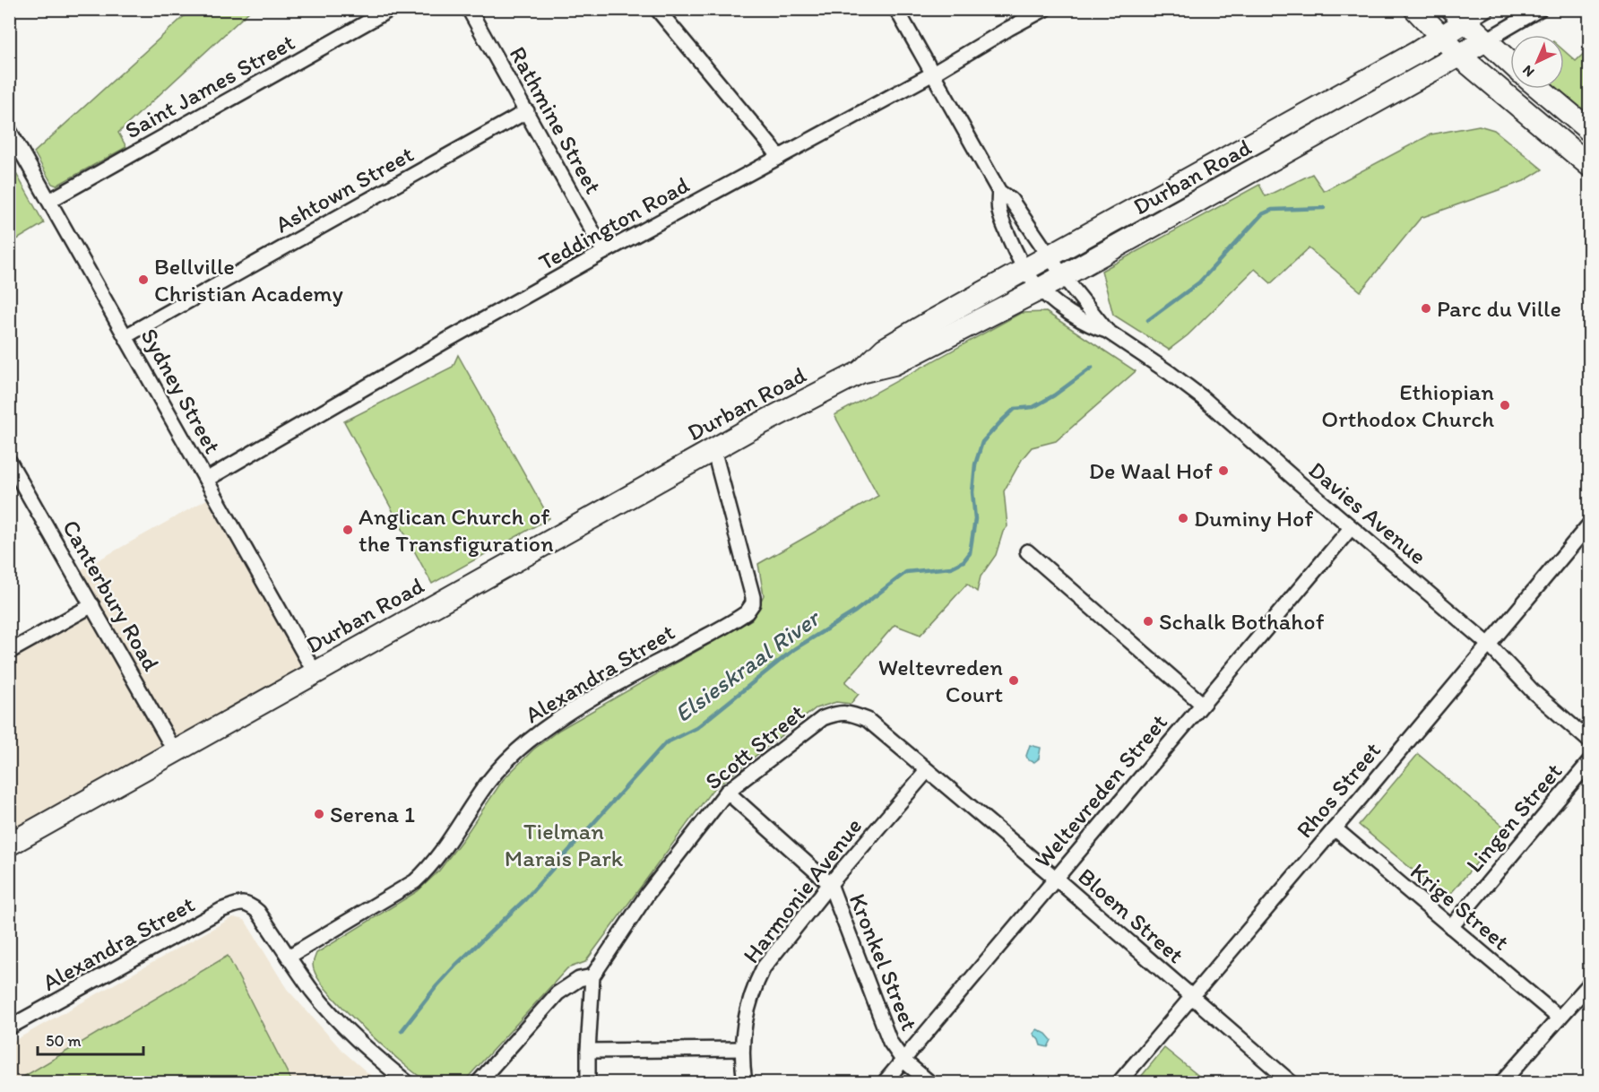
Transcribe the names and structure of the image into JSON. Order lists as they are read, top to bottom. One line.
{"streets":{"main road":["Durban Road"],"street":["Saint James Street","Rathmine Street","Ashtown Street","Teddington Road","Sydney Street","Davies Avenue","Canterbury Road","Alexandra Street","Scott Street","Rhos Street","Weltevreden Street","Lingen Street","Harmonie Avenue","Krige Street","Bloem Street","Kronkel Street"]},"crossings":[["Saint James Street","Sydney Street"],["Rathmine Street","Ashtown Street"],["Rathmine Street","Teddington Road"],["Durban Road","Sydney Street"],["Durban Road","Davies Avenue"],["Durban Road","Canterbury Road"],["Durban Road","Alexandra Street"],["Ashtown Street","Sydney Street"],["Teddington Road","Sydney Street"],["Davies Avenue","Rhos Street"],["Davies Avenue","Weltevreden Street"],["Scott Street","Bloem Street"],["Scott Street","Kronkel Street"],["Rhos Street","Krige Street"],["Rhos Street","Bloem Street"],["Weltevreden Street","Bloem Street"],["Weltevreden Street","Kronkel Street"],["Lingen Street","Krige Street"],["Harmonie Avenue","Bloem Street"],["Harmonie Avenue","Kronkel Street"]],"water":["Elsieskraal River"],"parks":["Tielman Marais Park"],"places":["Bellville Christian Academy","Parc du Ville","Ethiopian Orthodox Church","De Waal Hof","Duminy Hof","Anglican Church of the Transfiguration","Schalk Bothahof","Weltevreden Court","Serena 1"],"scale_bar":"50 m","north":"bottom left"}
